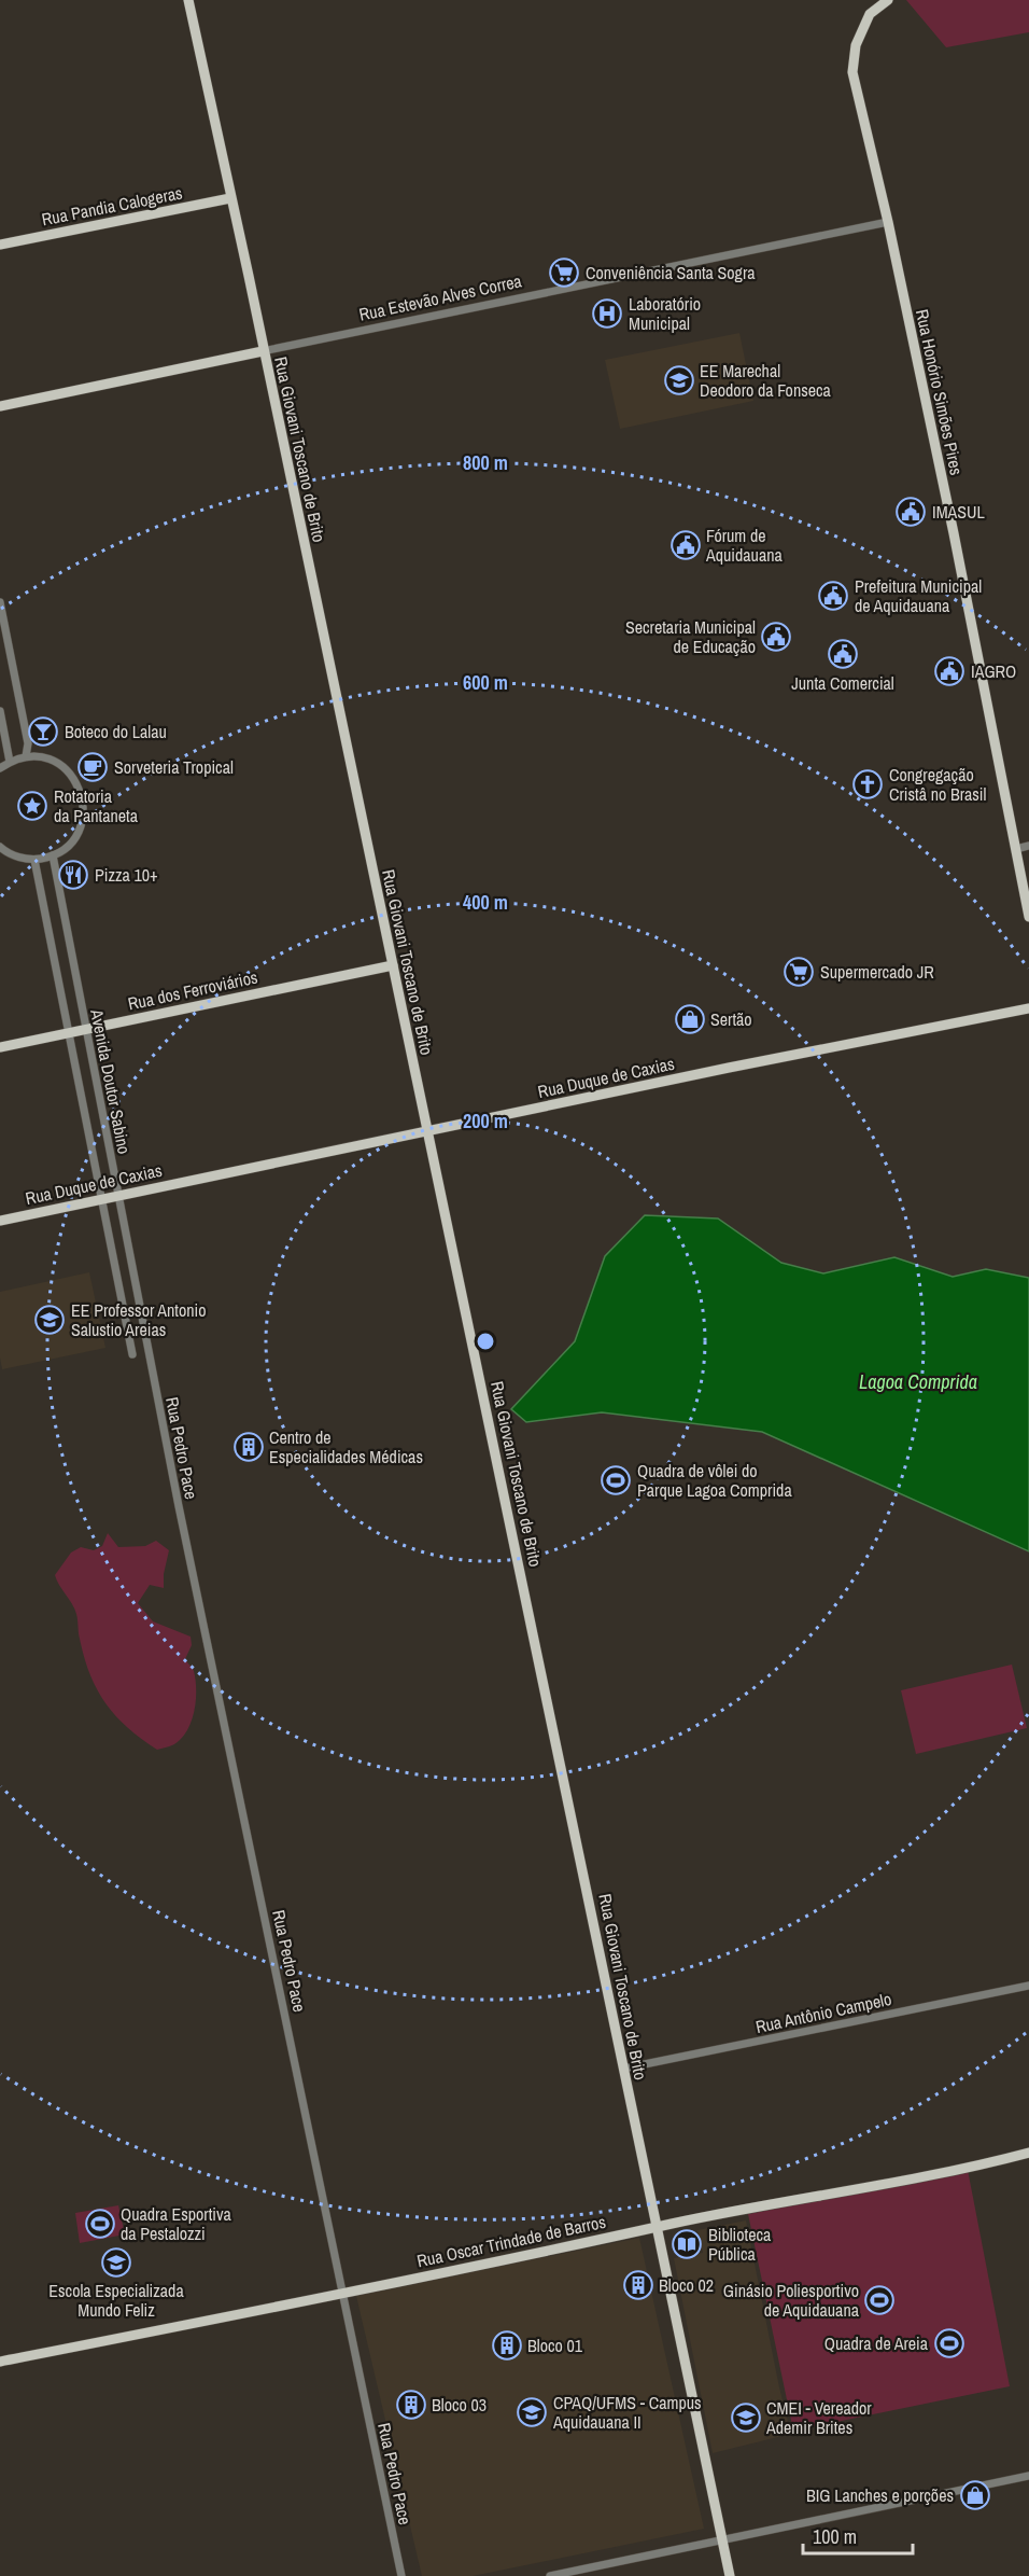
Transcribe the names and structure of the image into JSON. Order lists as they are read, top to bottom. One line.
{"streets":{"main road":["Rua Pandia Calogeras","Rua Estevão Alves Correa","Rua Honório Simões Pires","Rua Giovani Toscano de Brito","Rua dos Ferroviários","Rua Duque de Caxias","Rua Oscar Trindade de Barros"],"street":["Avenida Doutor Sabino","Rua Pedro Pace","Rua Antônio Campelo"]},"crossings":[["Rua Pandia Calogeras","Rua Giovani Toscano de Brito"],["Rua Estevão Alves Correa","Rua Honório Simões Pires"],["Rua Estevão Alves Correa","Rua Giovani Toscano de Brito"],["Rua Giovani Toscano de Brito","Rua dos Ferroviários"],["Rua Giovani Toscano de Brito","Rua Duque de Caxias"],["Rua Giovani Toscano de Brito","Rua Antônio Campelo"],["Rua Giovani Toscano de Brito","Rua Oscar Trindade de Barros"],["Rua dos Ferroviários","Avenida Doutor Sabino"],["Rua Duque de Caxias","Avenida Doutor Sabino"],["Avenida Doutor Sabino","Rua Pedro Pace"],["Rua Pedro Pace","Rua Oscar Trindade de Barros"]],"water":["Lagoa Comprida"],"places":{"supermarket":["Conveniência Santa Sogra","Supermercado JR"],"hospital":["Laboratório Municipal"],"school or university":["EE Marechal Deodoro da Fonseca","EE Professor Antonio Salustio Areias","Escola Especializada Mundo Feliz","CPAQ/UFMS - Campus Aquidauana II","CMEI - Vereador Ademir Brites"],"public building":["IMASUL","Fórum de Aquidauana","Prefeitura Municipal de Aquidauana","Secretaria Municipal de Educação","Junta Comercial","IAGRO"],"bar":["Boteco do Lalau"],"cafe":["Sorveteria Tropical"],"church":["Congregação Cristâ no Brasil"],"place":["Rotatoria da Pantaneta"],"restaurant":["Pizza 10+"],"shop":["Sertão","BIG Lanches e porções"],"building":["Centro de Especialidades Médicas","Bloco 02","Bloco 01","Bloco 03"],"sports":["Quadra de vôlei do Parque Lagoa Comprida","Quadra Esportiva da Pestalozzi","Ginásio Poliesportivo de Aquidauana","Quadra de Areia"],"library":["Biblioteca Pública"]},"scale_bar":"100 m","rings":["800 m","600 m","400 m","200 m"]}
